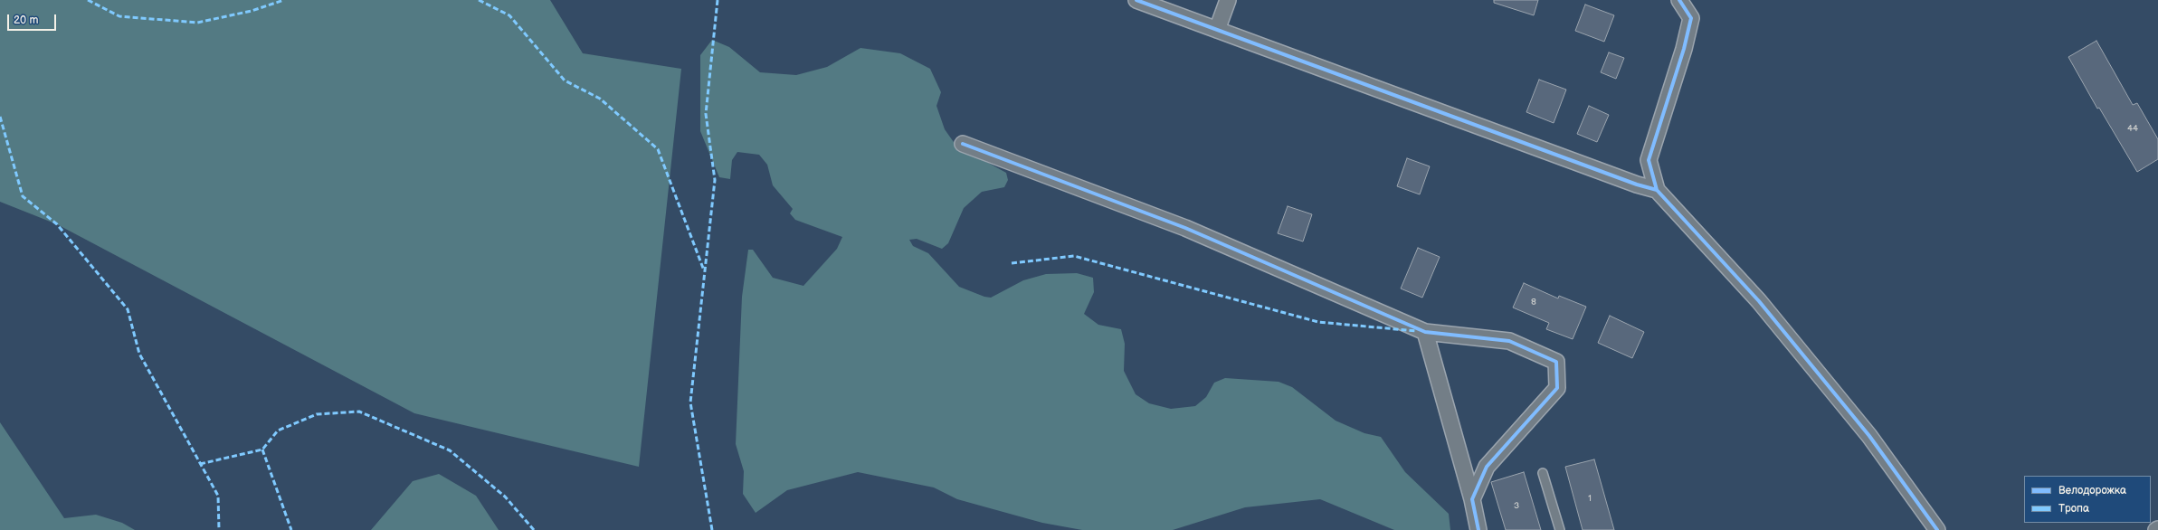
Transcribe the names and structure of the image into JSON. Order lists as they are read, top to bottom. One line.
{"house_numbers":["44","8","1","3"],"legend":["Велодорожка","Тропа"],"scale_bar":"20 m"}
